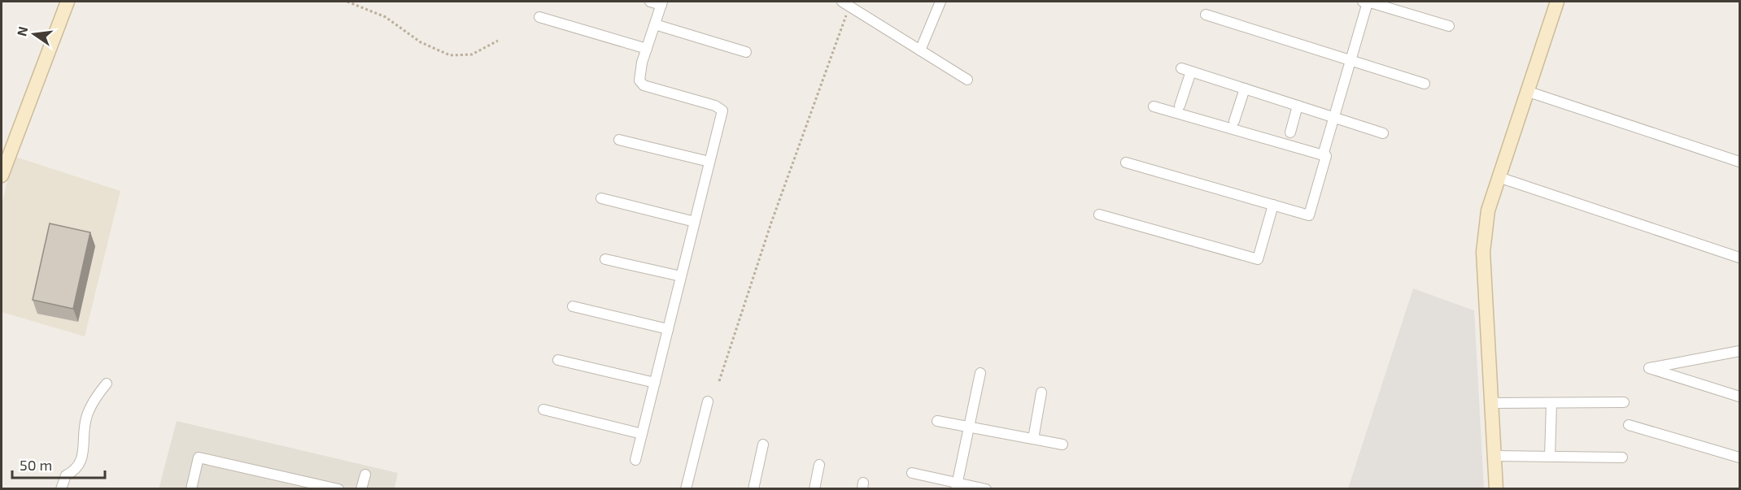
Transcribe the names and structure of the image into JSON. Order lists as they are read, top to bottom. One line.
{"scale_bar":"50 m","north":"left"}
